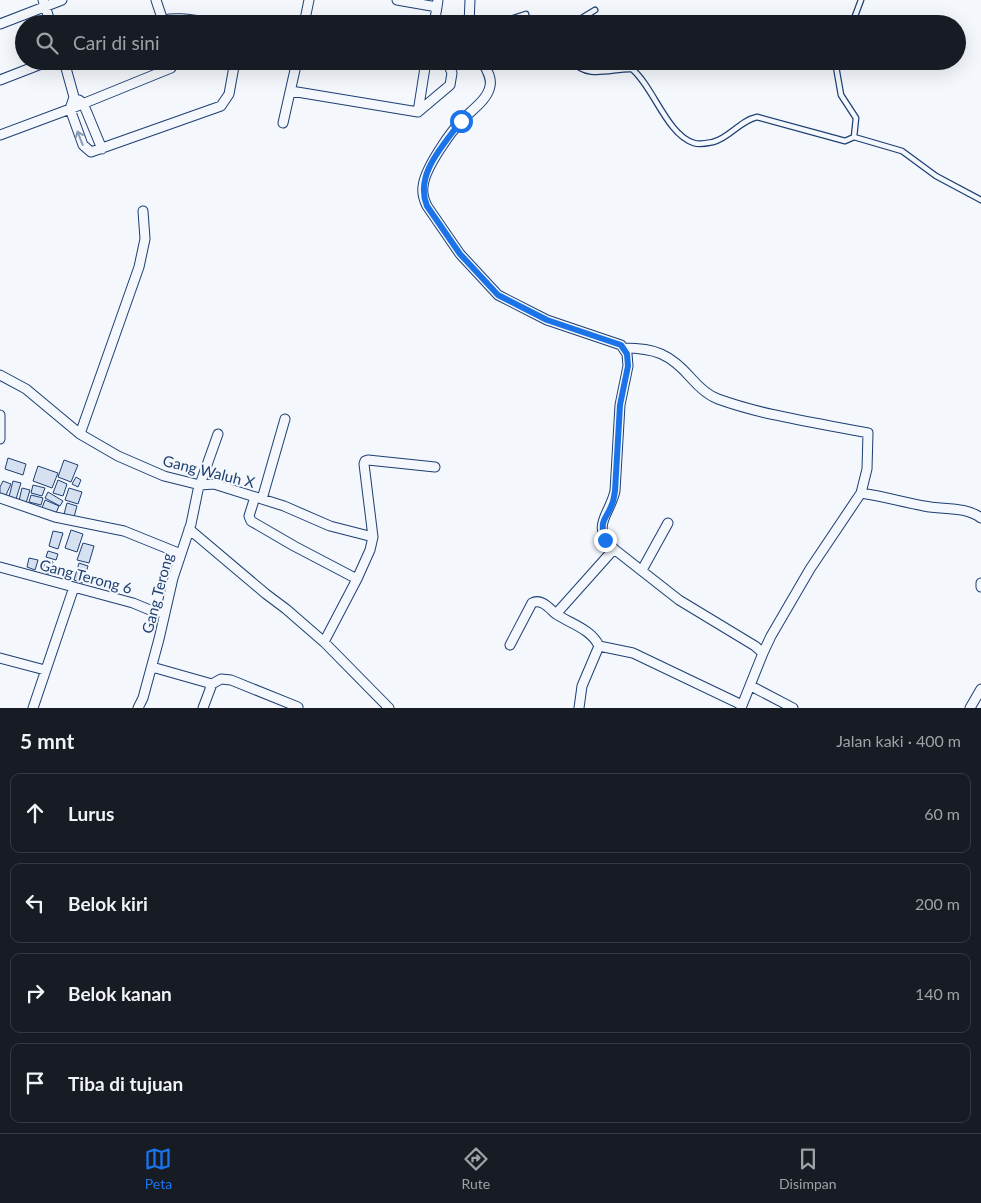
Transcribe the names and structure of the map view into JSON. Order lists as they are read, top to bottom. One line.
{"streets":{"street":["Gang Waluh X","Gang Terong 6","Gang Terong"]},"crossings":[["Gang Waluh X","Gang Terong"],["Gang Terong 6","Gang Terong"]],"page":{"search":"Cari di sini","heading":["5 mnt","Jalan kaki · 400 m"],"list":[["Lurus","60 m"],["Belok kiri","200 m"],["Belok kanan","140 m"],"Tiba di tujuan"],"nav":["Peta","Rute","Disimpan"]}}
